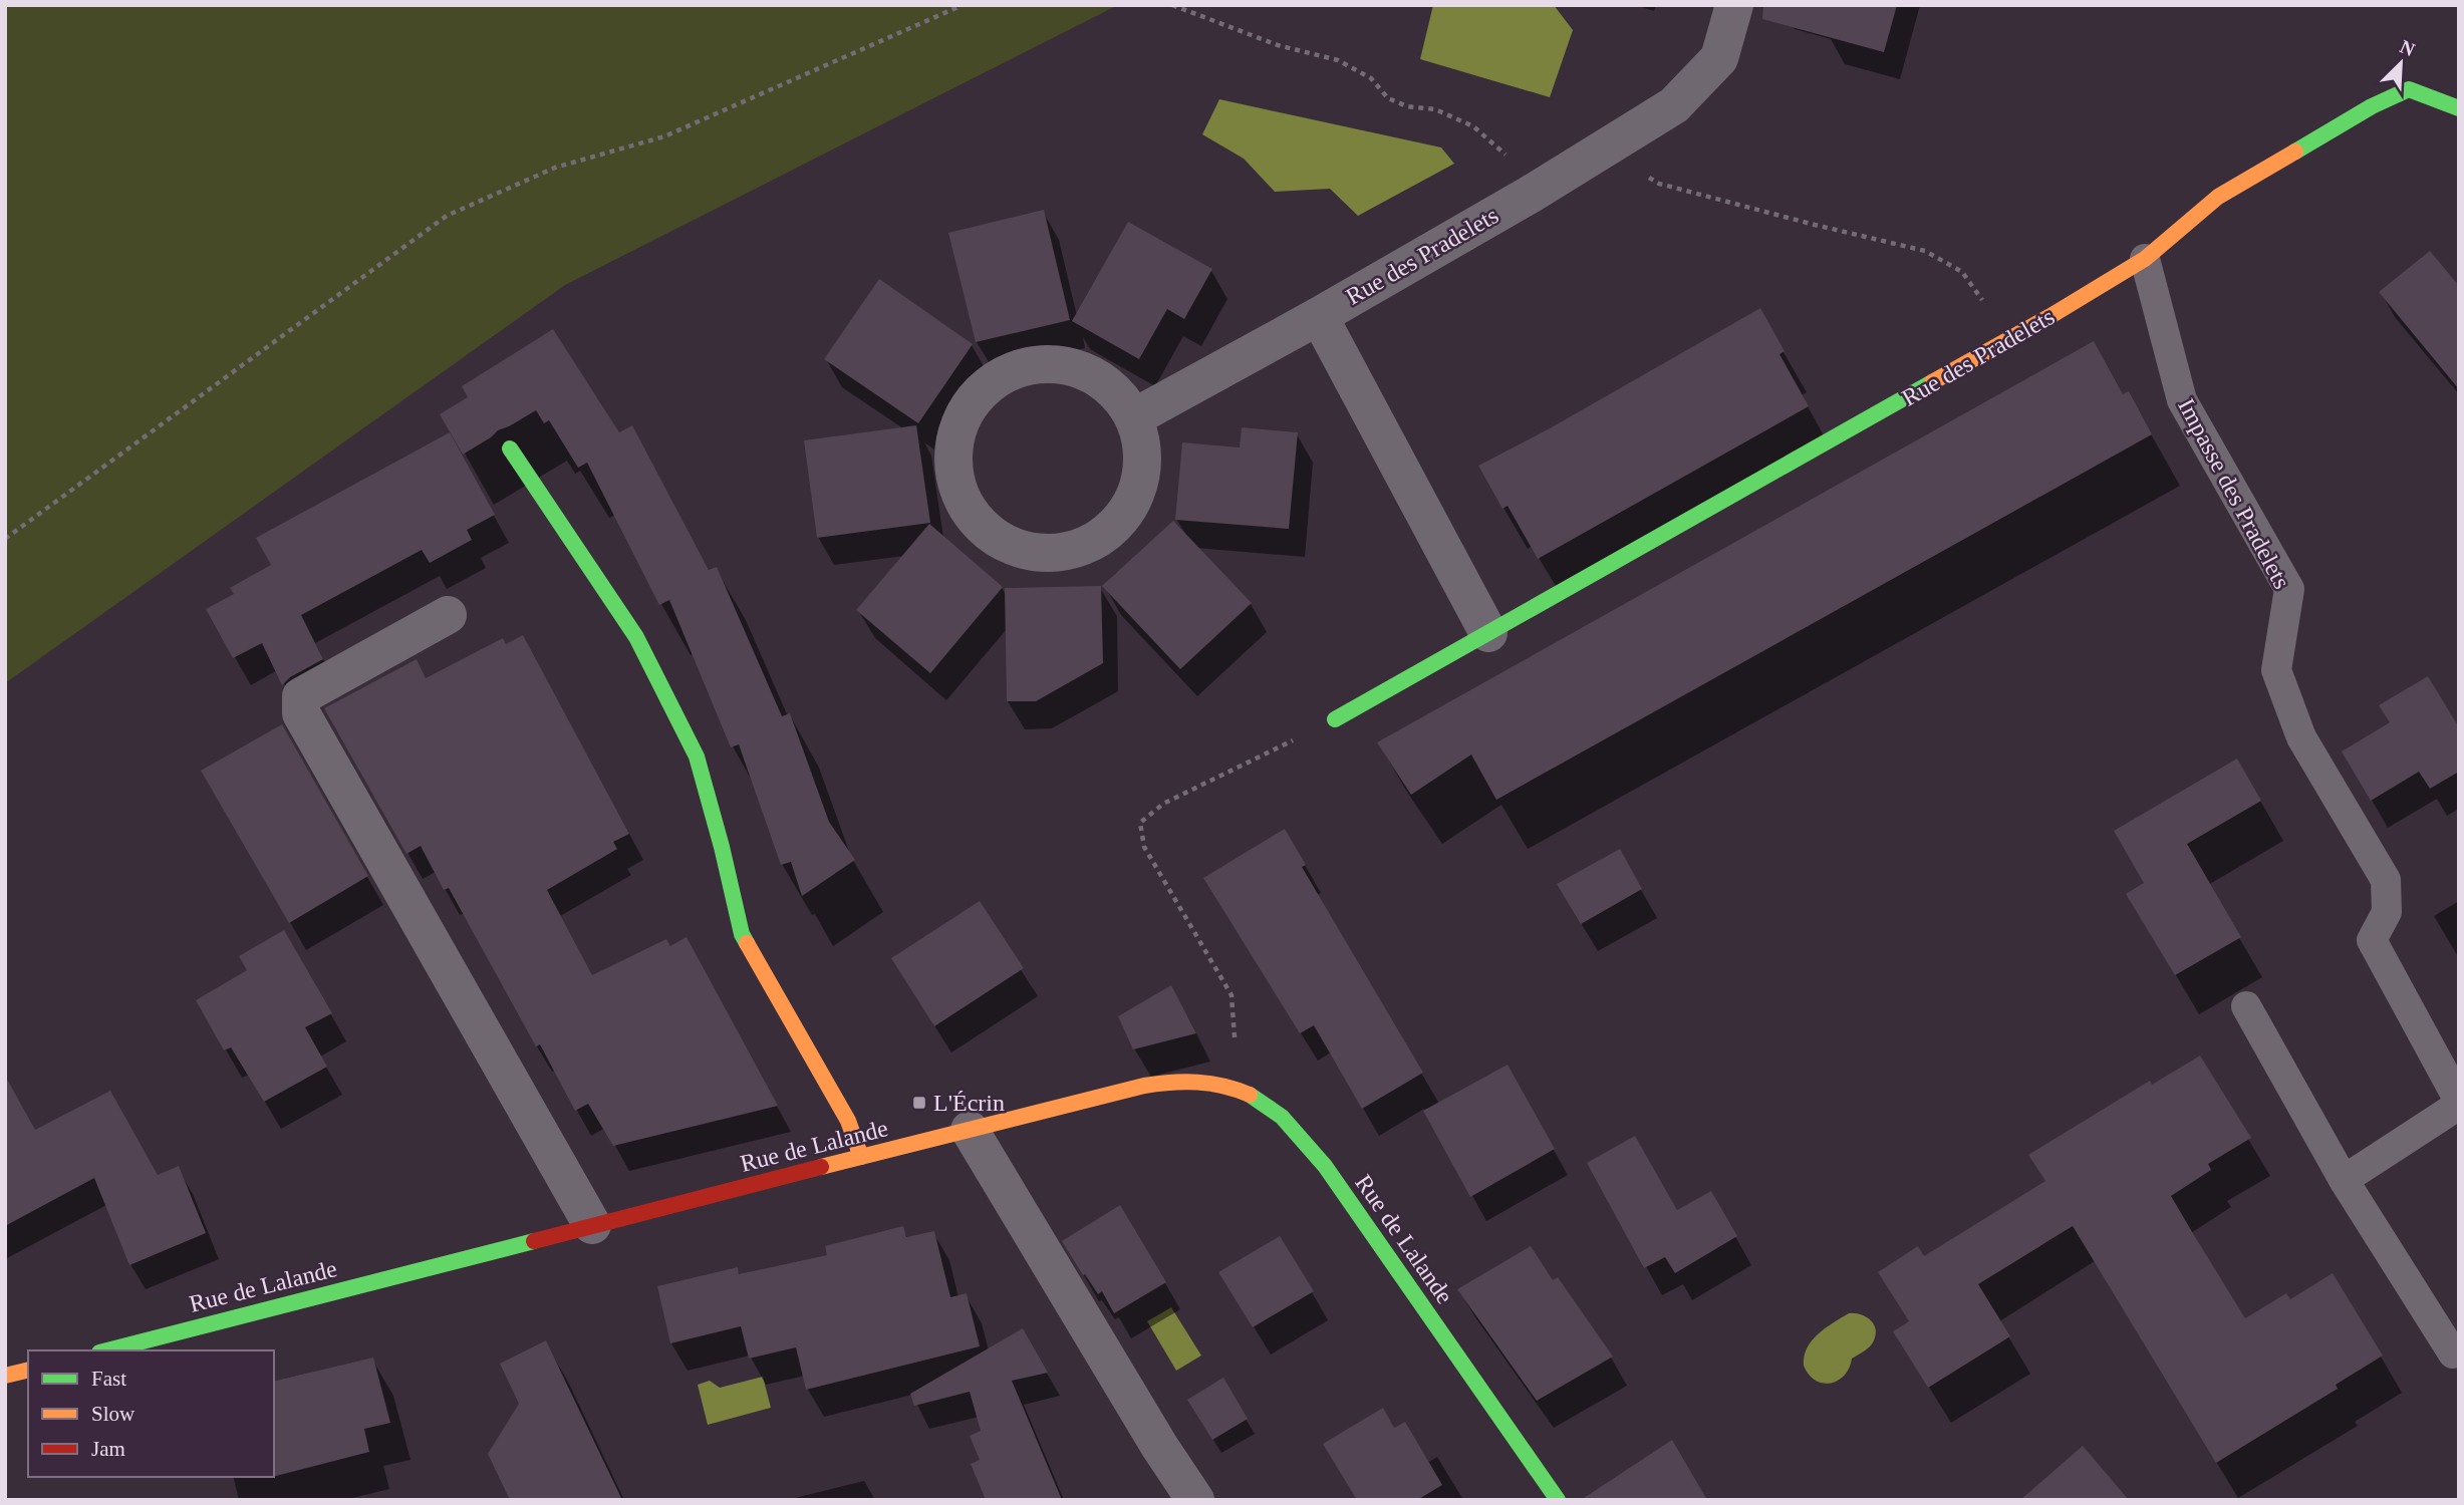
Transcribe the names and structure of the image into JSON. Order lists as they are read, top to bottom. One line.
{"streets":{"street":["Rue des Pradelets","Rue de Lalande"],"lane":["Impasse des Pradelets"]},"crossings":[["Rue des Pradelets","Impasse des Pradelets"]],"places":{"transit":["L'Écrin"]},"legend":["Fast","Slow","Jam"],"north":"top right"}
